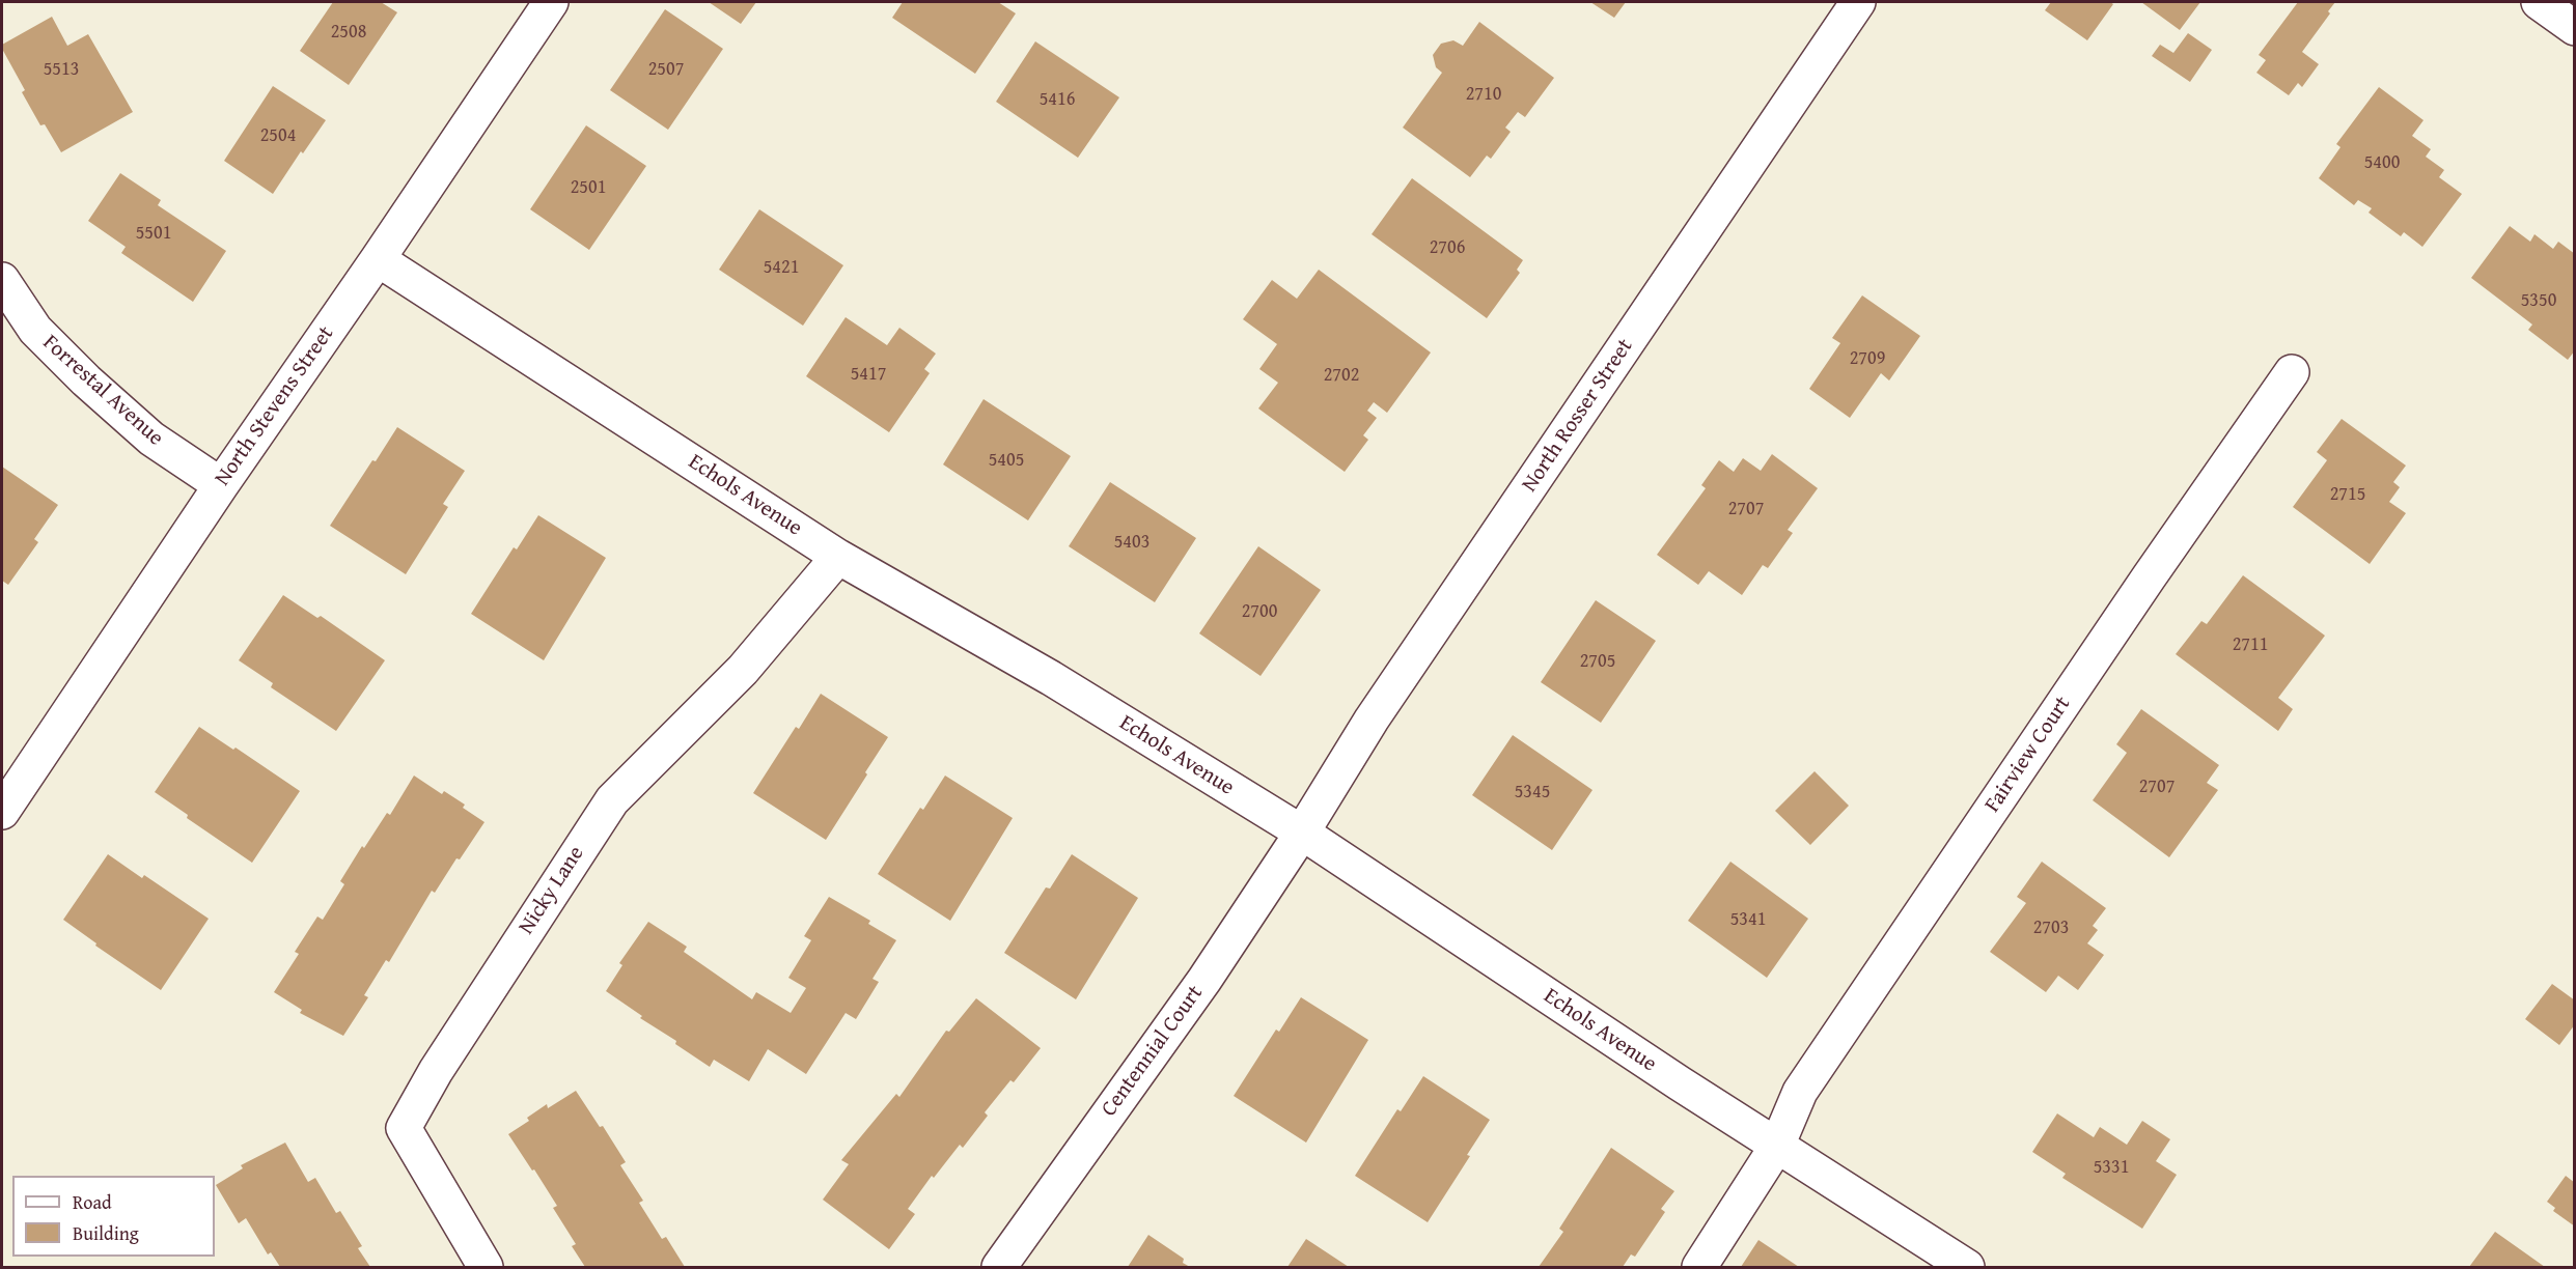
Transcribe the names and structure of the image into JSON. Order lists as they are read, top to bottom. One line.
{"streets":{"street":["Forrestal Avenue","North Stevens Street","North Rosser Street","Echols Avenue","Fairview Court","Nicky Lane","Centennial Court"]},"crossings":[["Forrestal Avenue","North Stevens Street"],["North Stevens Street","Echols Avenue"],["North Rosser Street","Echols Avenue"],["North Rosser Street","Centennial Court"],["Echols Avenue","Fairview Court"],["Echols Avenue","Nicky Lane"],["Echols Avenue","Centennial Court"]],"house_numbers":["2508","5513","2507","2710","5416","2504","5400","2501","5501","2706","5421","5350","2709","5417","2702","5405","2715","2707","5403","2700","2711","2705","2707","5345","5341","2703","5331"],"legend":["Road","Building"]}
